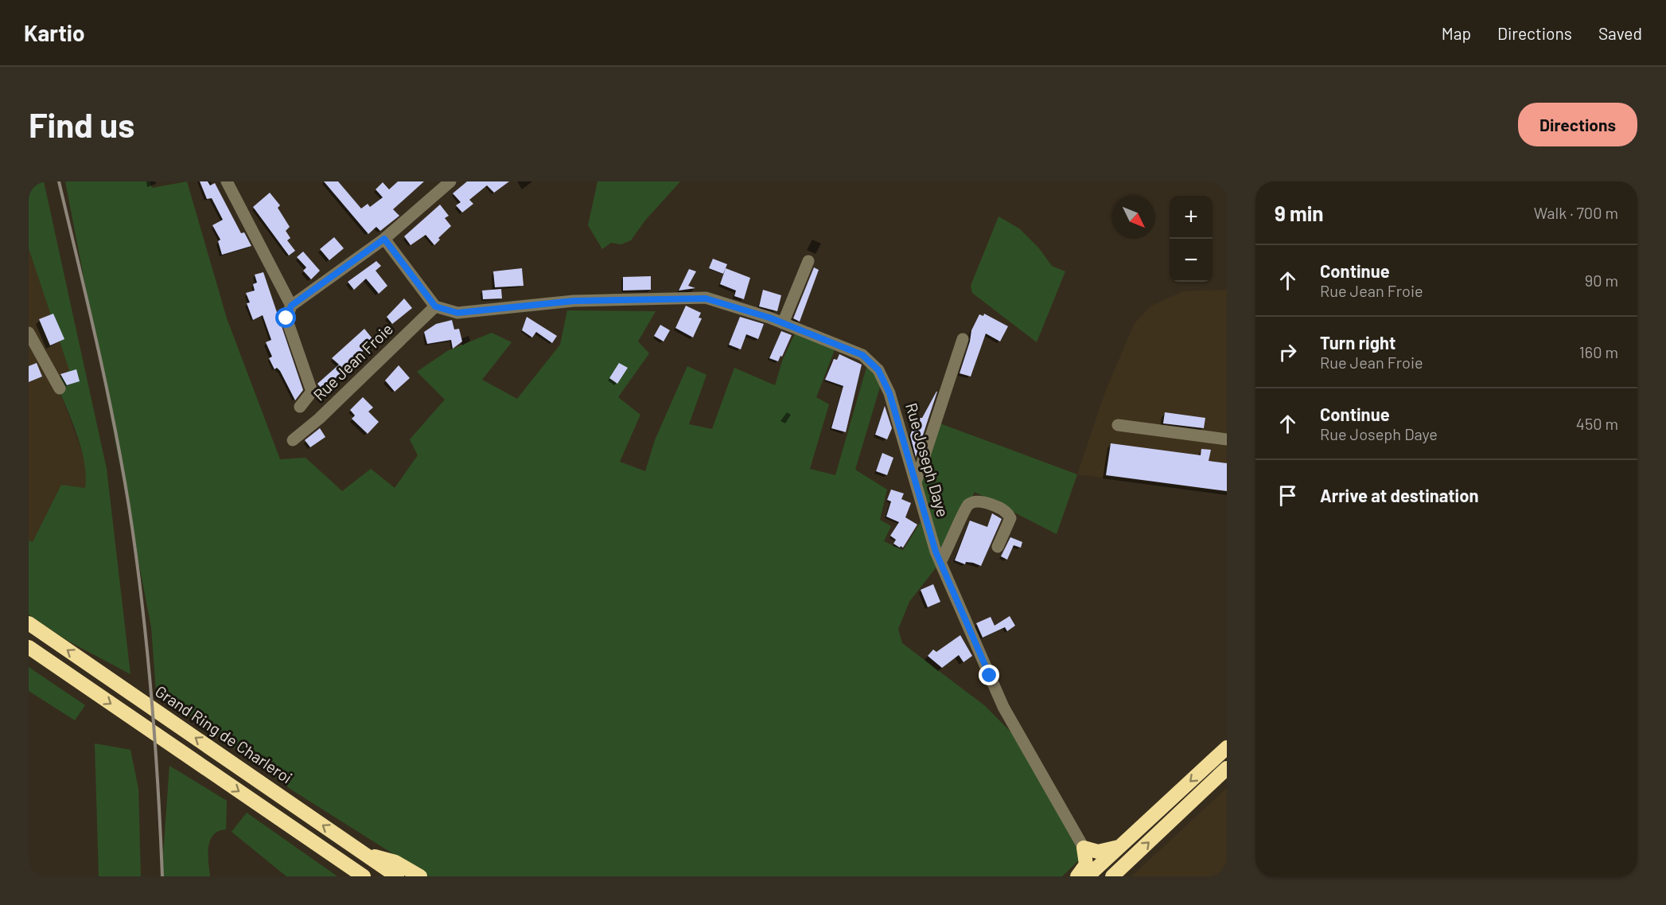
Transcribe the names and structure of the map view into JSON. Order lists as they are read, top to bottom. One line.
{"streets":{"highway":["Grand Ring de Charleroi"],"street":["Rue Jean Froie","Rue Joseph Daye"]},"crossings":[["Rue Jean Froie","Rue Joseph Daye"]],"north":"bottom right","page":{"header":"Kartio","nav":["Map","Directions","Saved"],"buttons":"Directions","title":"Find us","heading":["9 min","Walk · 700 m"],"map_buttons":["+","−"],"list":[["Continue","Rue Jean Froie","90 m"],["Turn right","Rue Jean Froie","160 m"],["Continue","Rue Joseph Daye","450 m"],"Arrive at destination"]}}
